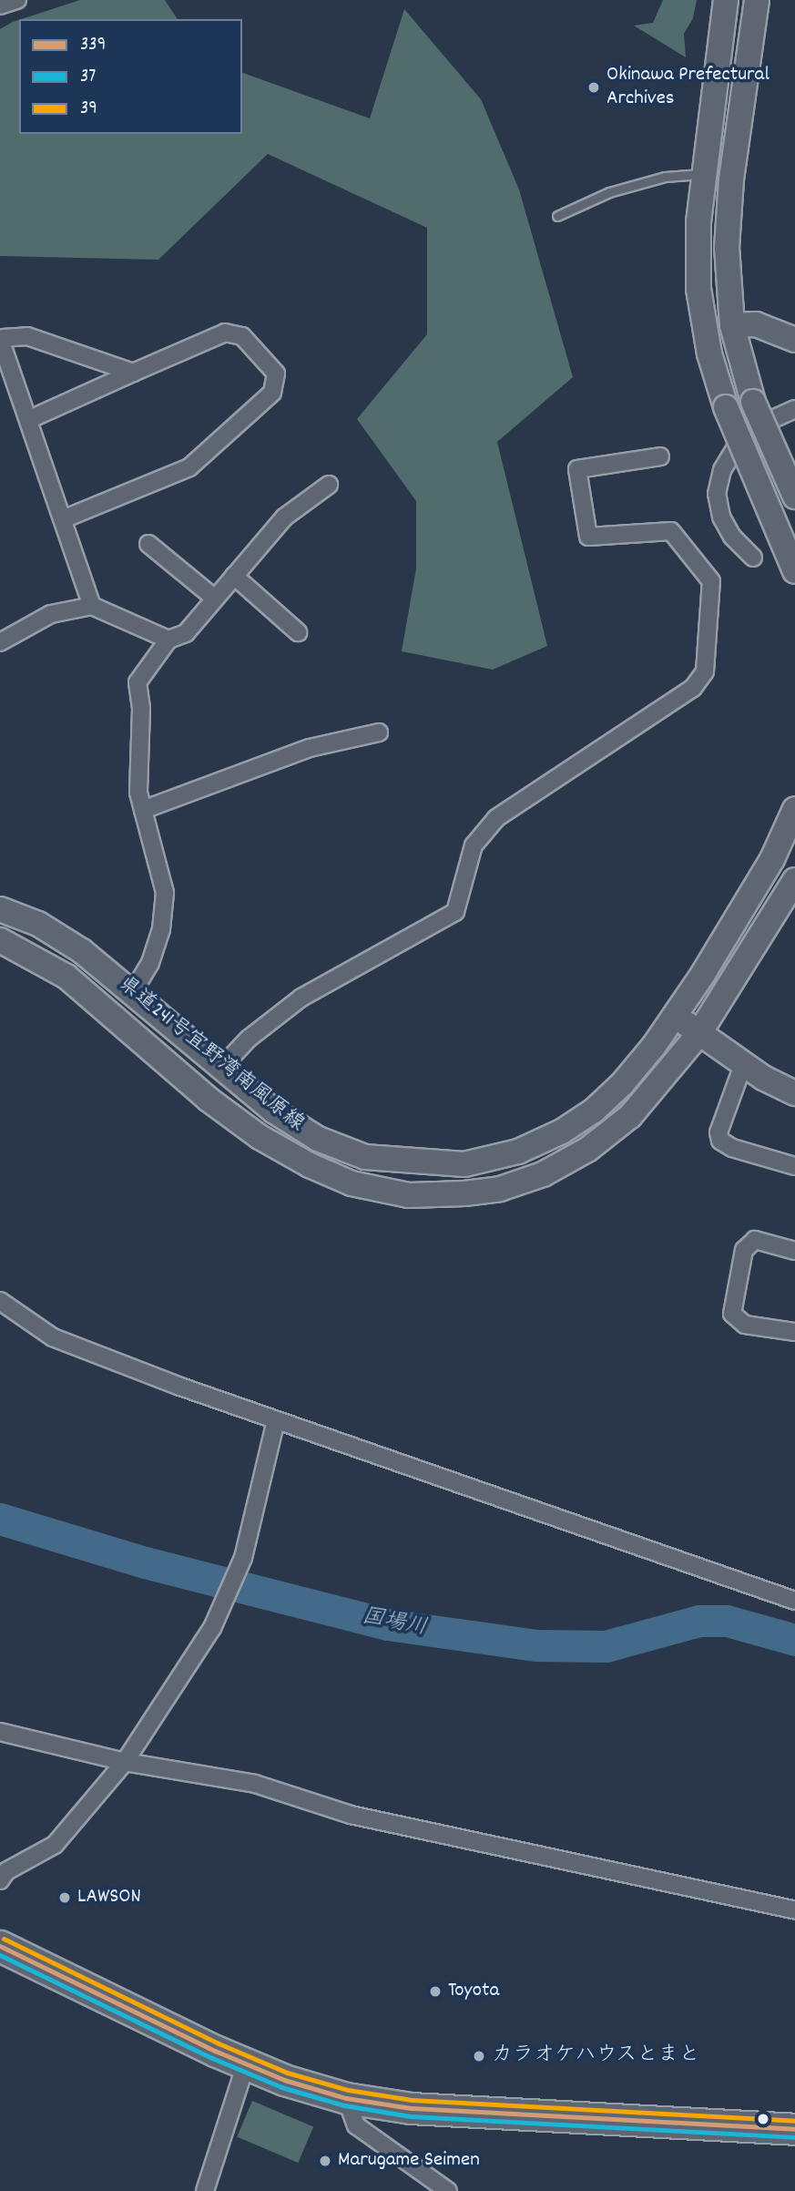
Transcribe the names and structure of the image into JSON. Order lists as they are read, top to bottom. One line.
{"streets":{"main road":["県道241号宜野湾南風原線"]},"water":["国場川"],"places":["Okinawa Prefectural Archives","LAWSON","Toyota","カラオケハウスとまと","Marugame Seimen"],"lines":["transit line 39","transit line 339","transit line 37"],"legend":["339","37","39"]}
